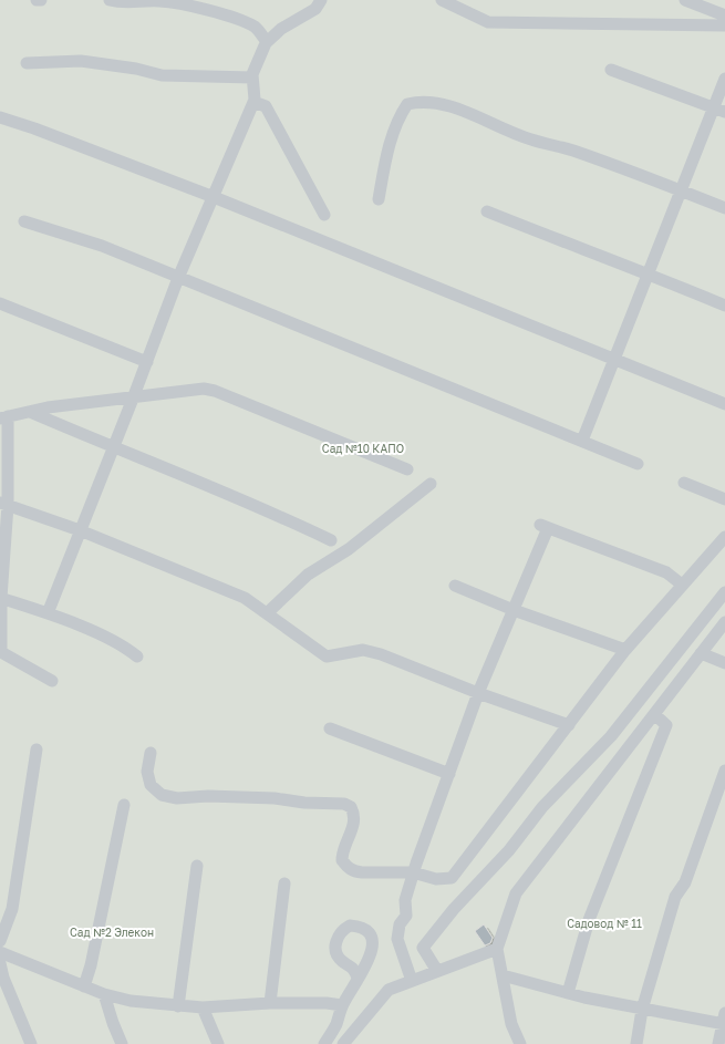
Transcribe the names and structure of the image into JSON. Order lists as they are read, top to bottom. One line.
{"parks":["Сад №10 КАПО","Садовод № 11","Сад №2 Элекон"]}
